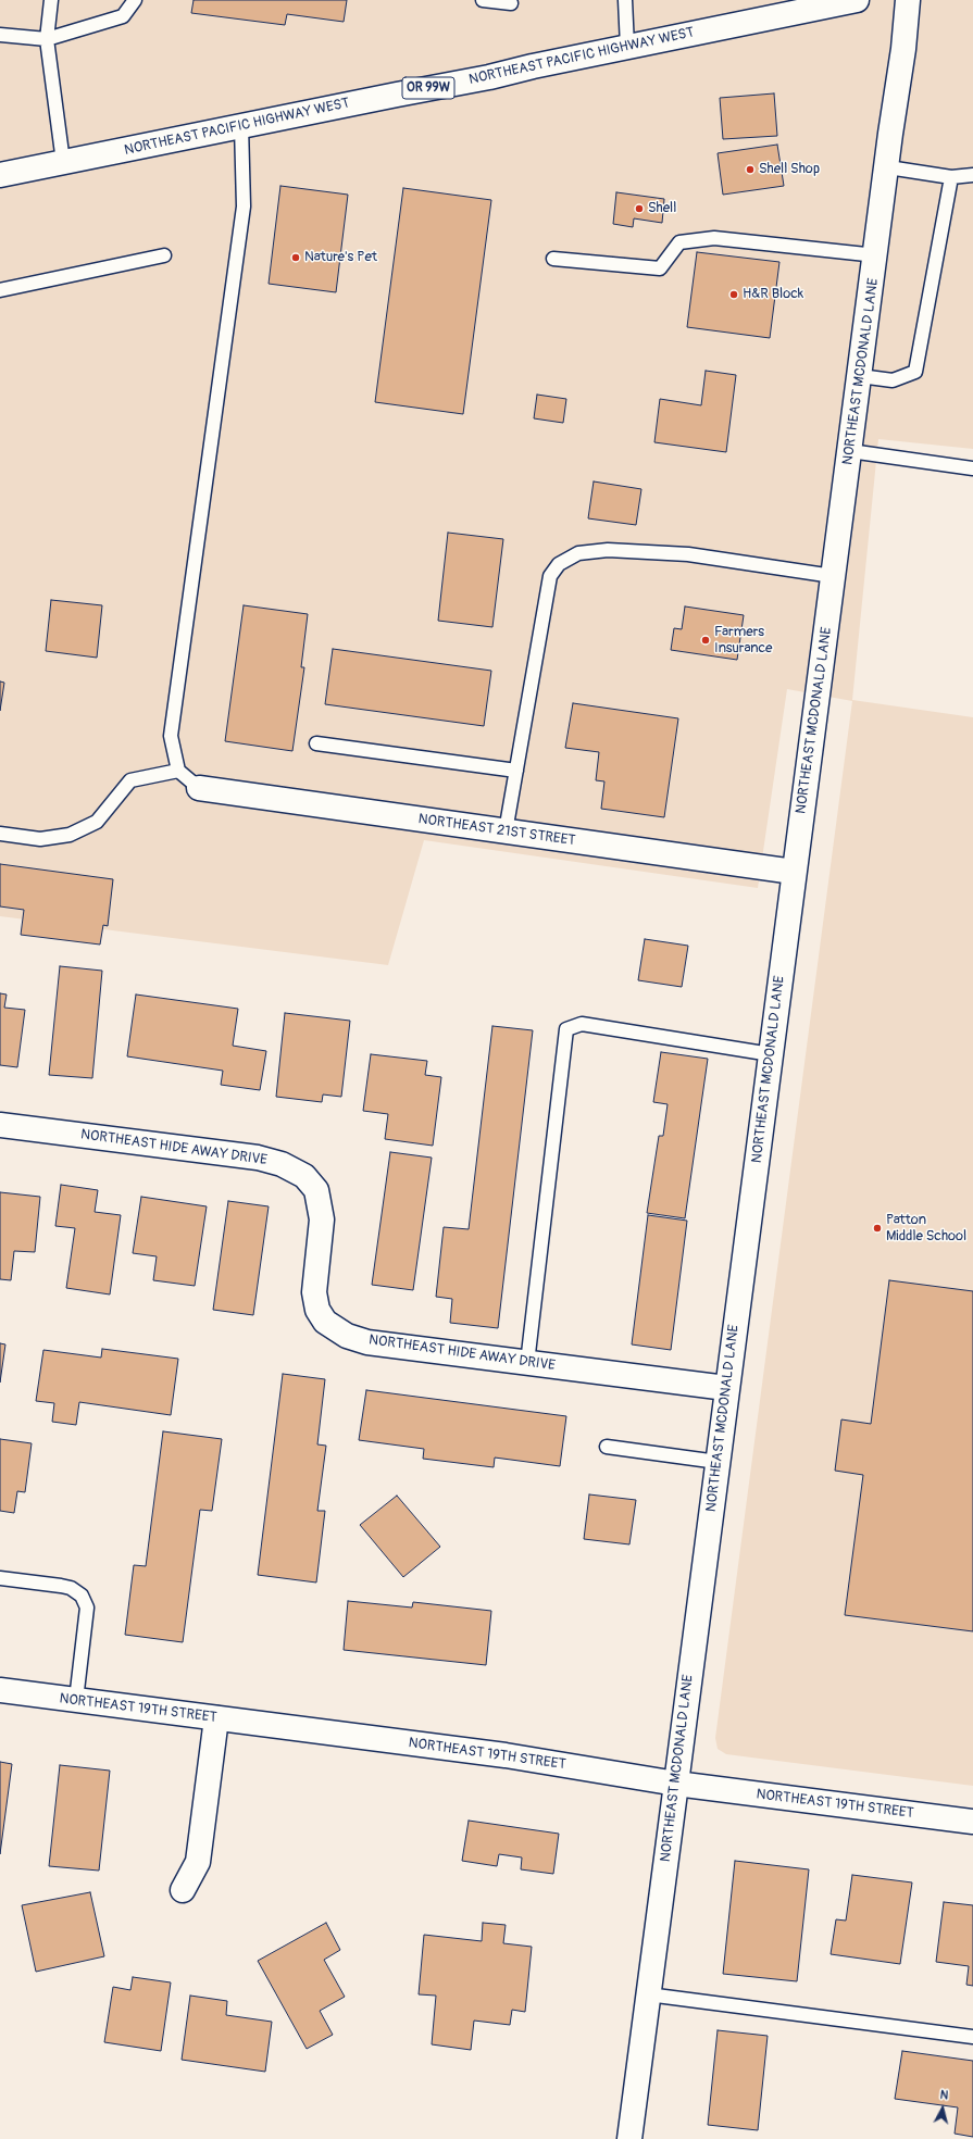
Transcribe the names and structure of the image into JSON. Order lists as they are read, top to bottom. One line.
{"streets":{"main road":["NORTHEAST PACIFIC HIGHWAY WEST","OR 99W","NORTHEAST MCDONALD LANE","NORTHEAST 21ST STREET","NORTHEAST HIDE AWAY DRIVE","NORTHEAST 19TH STREET"]},"crossings":[["NORTHEAST MCDONALD LANE","NORTHEAST 21ST STREET"],["NORTHEAST MCDONALD LANE","NORTHEAST HIDE AWAY DRIVE"],["NORTHEAST MCDONALD LANE","NORTHEAST 19TH STREET"]],"places":["Shell Shop","Shell","Nature's Pet","H&R Block","Farmers Insurance","Patton Middle School"],"north":"top"}
